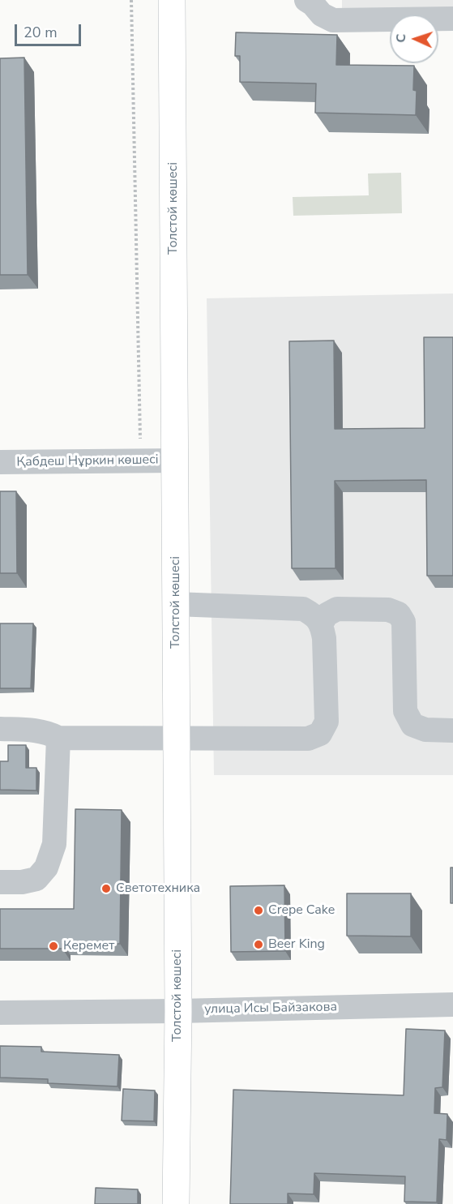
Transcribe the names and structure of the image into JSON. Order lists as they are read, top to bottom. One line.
{"streets":{"main road":["Толстой көшесі"],"street":["Қабдеш Нұркин көшесі","улица Исы Байзакова"]},"crossings":[["Толстой көшесі","Қабдеш Нұркин көшесі"],["Толстой көшесі","улица Исы Байзакова"]],"places":["Светотехника","Crepe Cake","Beer King","Керемет"],"scale_bar":"20 m","north":"left"}
